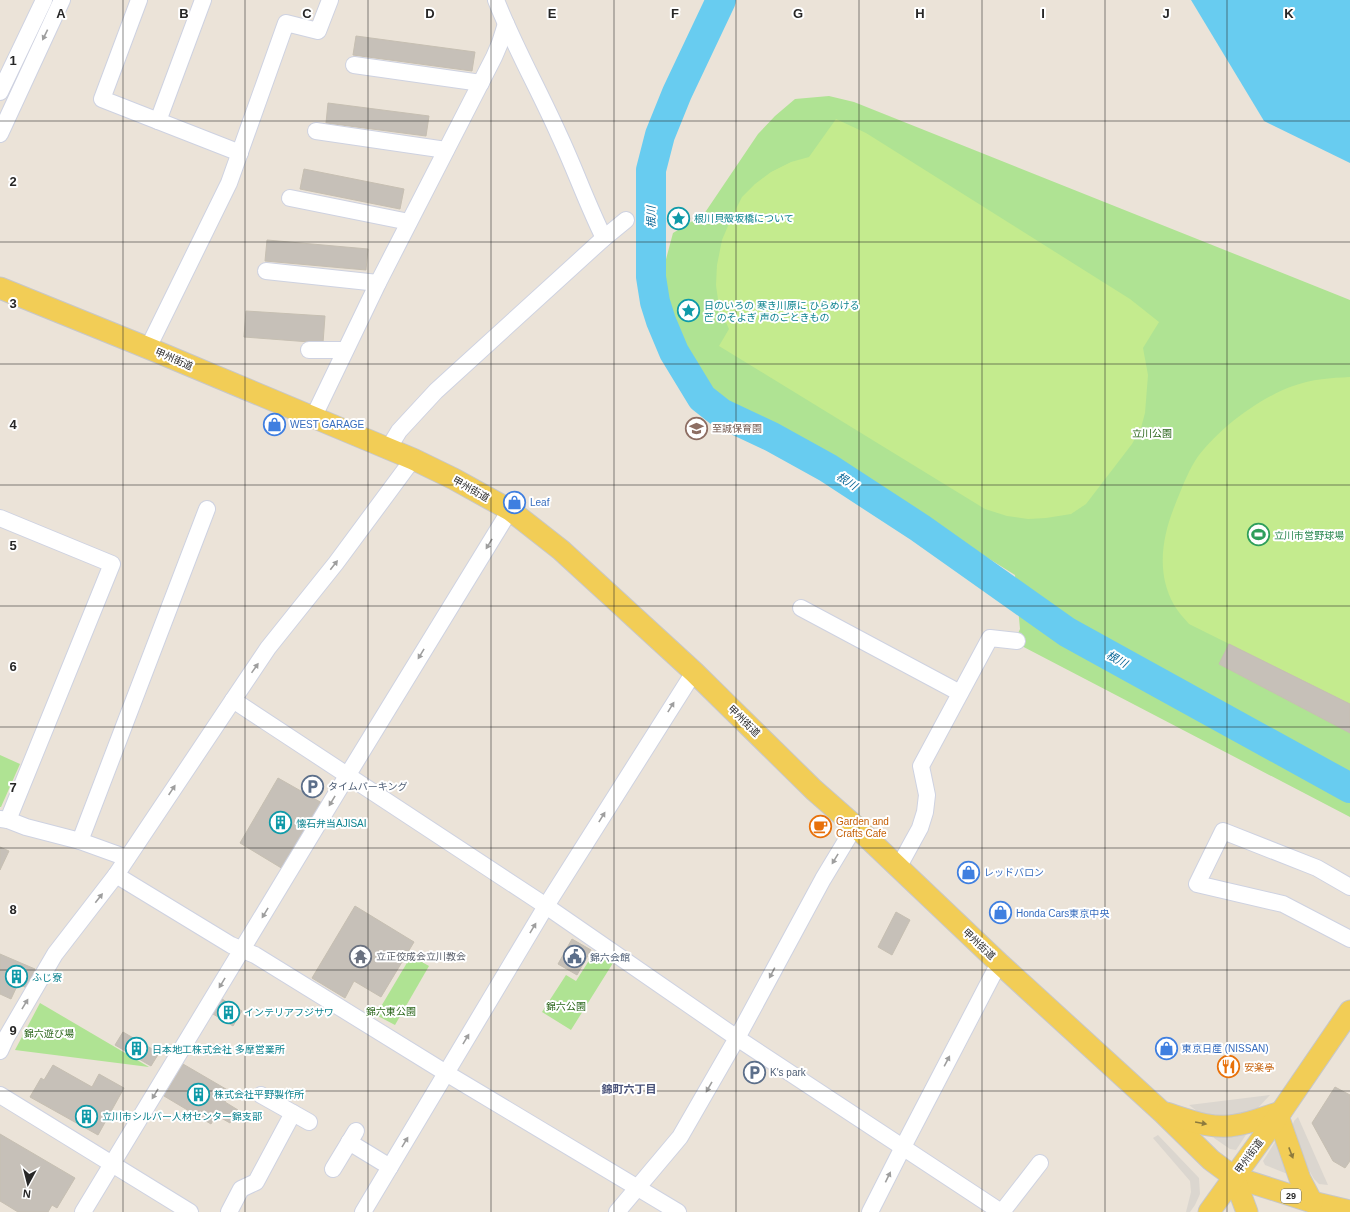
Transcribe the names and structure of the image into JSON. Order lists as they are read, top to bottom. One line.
{"streets":{"main road":["甲州街道","29"]},"crossings":[["甲州街道","29"]],"districts":["錦町六丁目"],"water":["根川"],"parks":["立川公園","錦六公園","錦六東公園","錦六遊び場"],"places":{"place":["根川貝殻坂橋について","日のいろの 寒き川原に ひらめける 芒 のそよぎ 声のごときもの"],"shop":["WEST GARAGE","Leaf","レッドバロン","Honda Cars東京中央","東京日産 (NISSAN)"],"school or university":["至誠保育園"],"sports":["立川市営野球場"],"parking":["タイムパーキング","K's park"],"building":["懐石弁当AJISAI","ふじ寮","インテリアフジサワ","日本地工株式会社 多摩営業所","株式会社平野製作所","立川市シルバー人材センター錦支部"],"cafe":["Garden and Crafts Cafe"],"temple":["立正佼成会立川教会"],"public building":["錦六会館"],"restaurant":["安楽亭"]},"north":"bottom","grid":{"columns":["A","B","C","D","E","F","G","H","I","J","K"],"rows":["1","2","3","4","5","6","7","8","9"]}}
